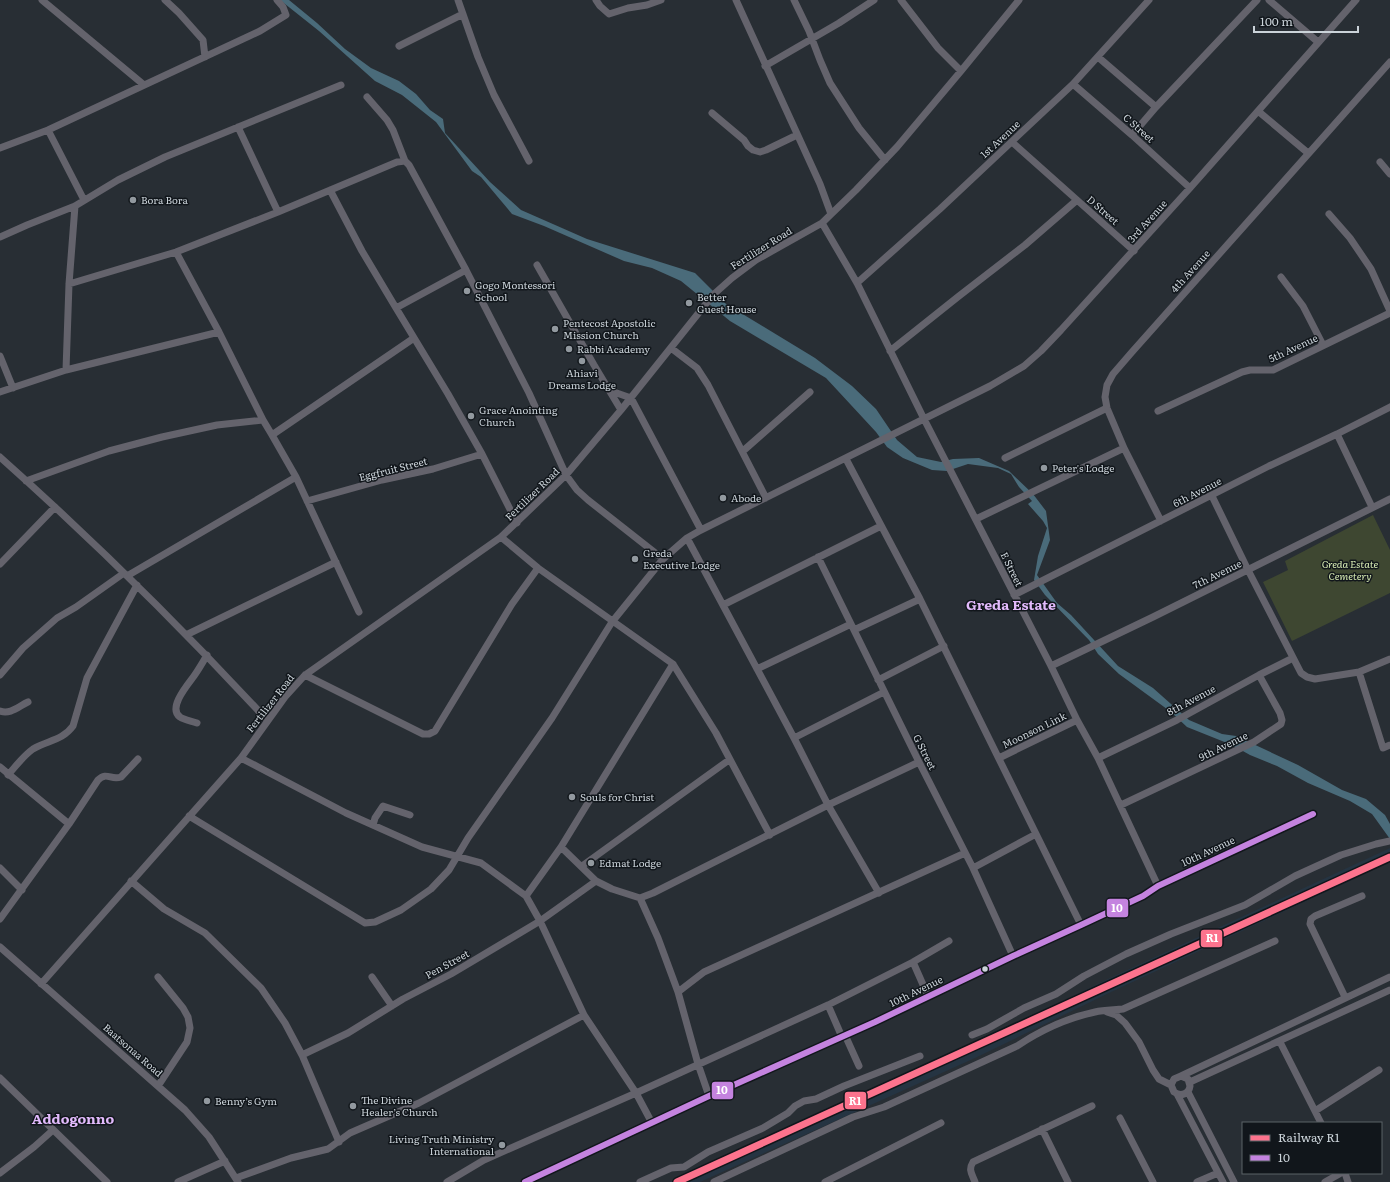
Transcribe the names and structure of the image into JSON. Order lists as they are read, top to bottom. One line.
{"streets":{"street":["C Street","1st Avenue","D Street","3rd Avenue","Fertilizer Road","4th Avenue","5th Avenue","Eggfruit Street","6th Avenue","E Street","7th Avenue","8th Avenue","Moonson Link","9th Avenue","G Street","10th Avenue","Pen Street","Baatsonaa Road"]},"crossings":[["C Street","1st Avenue"],["C Street","3rd Avenue"],["1st Avenue","D Street"],["1st Avenue","E Street"],["D Street","3rd Avenue"],["3rd Avenue","Fertilizer Road"],["3rd Avenue","E Street"],["Fertilizer Road","E Street"],["Fertilizer Road","Baatsonaa Road"],["4th Avenue","6th Avenue"],["6th Avenue","E Street"],["E Street","7th Avenue"],["E Street","8th Avenue"],["E Street","Moonson Link"],["E Street","9th Avenue"],["E Street","10th Avenue"],["8th Avenue","9th Avenue"],["G Street","10th Avenue"]],"districts":["Greda Estate","Addogonno"],"parks":["Greda Estate Cemetery"],"places":["Bora Bora","Gogo Montessori School","Better Guest House","Pentecost Apostolic Mission Church","Rabbi Academy","Ahiavi Dreams Lodge","Grace Anointing Church","Peter's Lodge","Abode","Greda Executive Lodge","Souls for Christ","Edmat Lodge","Benny’s Gym","The Divine Healer’s Church","Living Truth Ministry International"],"lines":["transit line 10","rail line R1"],"legend":["Railway R1","10"],"scale_bar":"100 m"}
